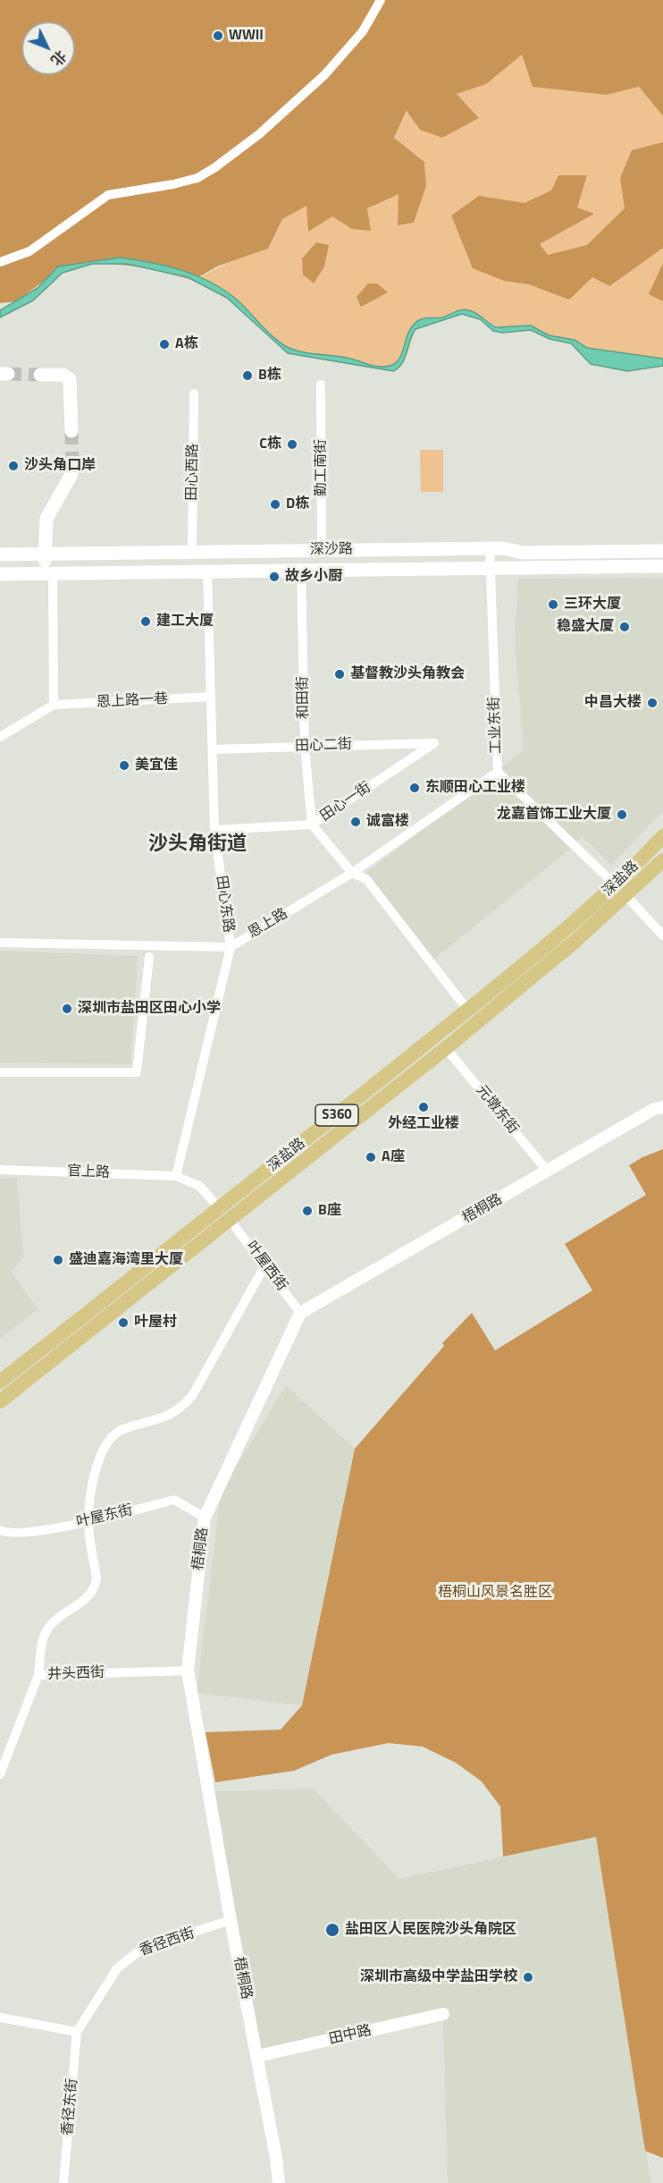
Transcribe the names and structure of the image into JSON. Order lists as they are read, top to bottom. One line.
{"streets":{"main road":["深沙路","深盐路","S360"],"street":["勤工南街","田心西路","和田街","恩上路一巷","工业东街","田心二街","田心一街","田心东路","恩上路","元墩东街","官上路","梧桐路","叶屋西街","叶屋东街","井头西街","香径西街","田中路","香径东街"]},"crossings":[["勤工南街","深沙路"],["田心西路","深沙路"],["深沙路","和田街"],["深沙路","工业东街"],["深沙路","田心东路"],["和田街","田心二街"],["和田街","田心一街"],["恩上路一巷","田心东路"],["工业东街","深盐路"],["工业东街","恩上路"],["田心二街","田心一街"],["田心二街","田心东路"],["田心一街","田心东路"],["深盐路","元墩东街"],["深盐路","叶屋西街"],["田心东路","恩上路"],["田心东路","官上路"],["元墩东街","梧桐路"],["梧桐路","叶屋西街"],["梧桐路","叶屋东街"],["梧桐路","井头西街"],["梧桐路","香径西街"],["梧桐路","田中路"],["香径西街","香径东街"]],"districts":["沙头角街道"],"parks":["梧桐山风景名胜区"],"places":["WWII","A栋","B栋","C栋","沙头角口岸","D栋","故乡小厨","三环大厦","建工大厦","稳盛大厦","基督教沙头角教会","中昌大楼","美宜佳","东顺田心工业楼","龙嘉首饰工业大厦","诚富楼","深圳市盐田区田心小学","外经工业楼","A座","B座","盛迪嘉海湾里大厦","叶屋村","盐田区人民医院沙头角院区","深圳市高级中学盐田学校"],"north":"bottom right"}
